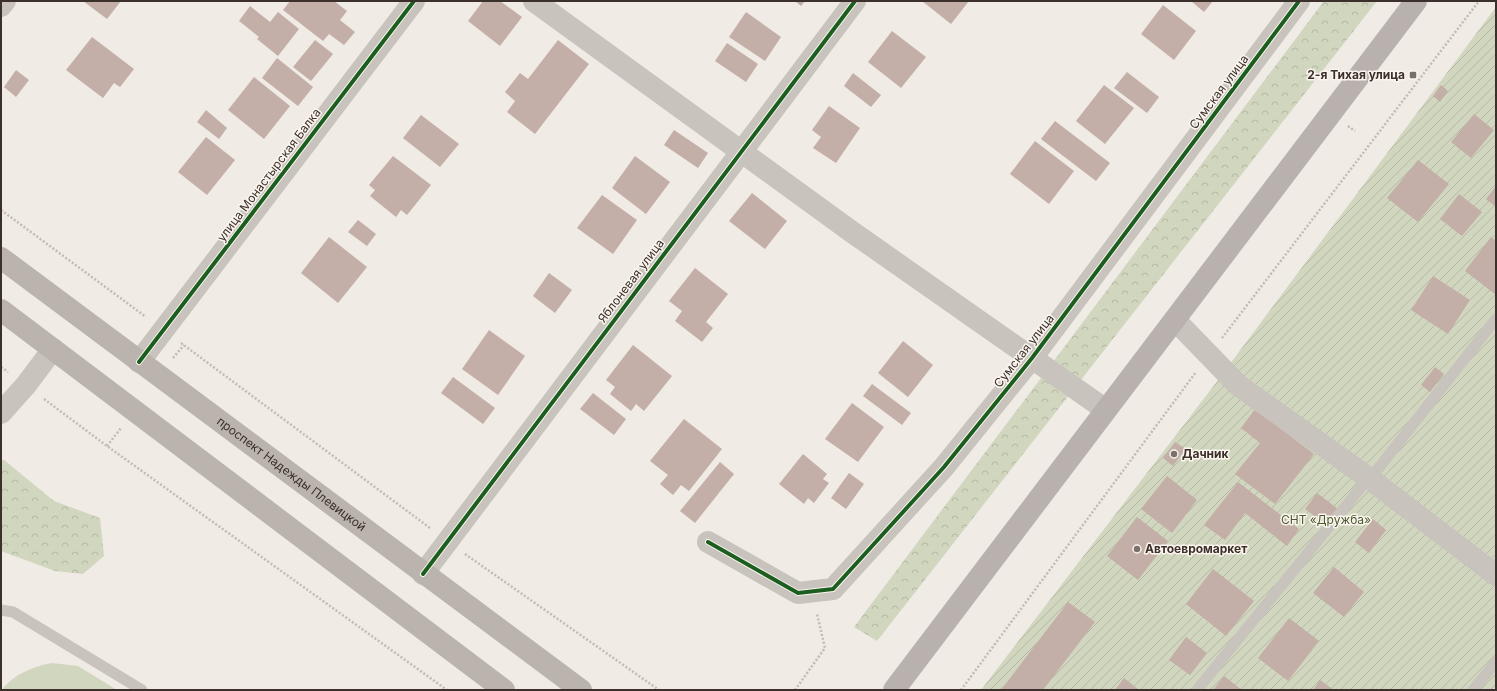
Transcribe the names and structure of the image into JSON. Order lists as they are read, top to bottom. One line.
{"streets":{"main road":["проспект Надежды Плевицкой"],"street":["Сумская улица","улица Монастырская Балка","Яблоневая улица"]},"crossings":[["улица Монастырская Балка","проспект Надежды Плевицкой"],["Яблоневая улица","проспект Надежды Плевицкой"]],"parks":["СНТ «Дружба»"],"places":{"transit":["2-я Тихая улица"],"other":["Дачник","Автоевромаркет"]}}
